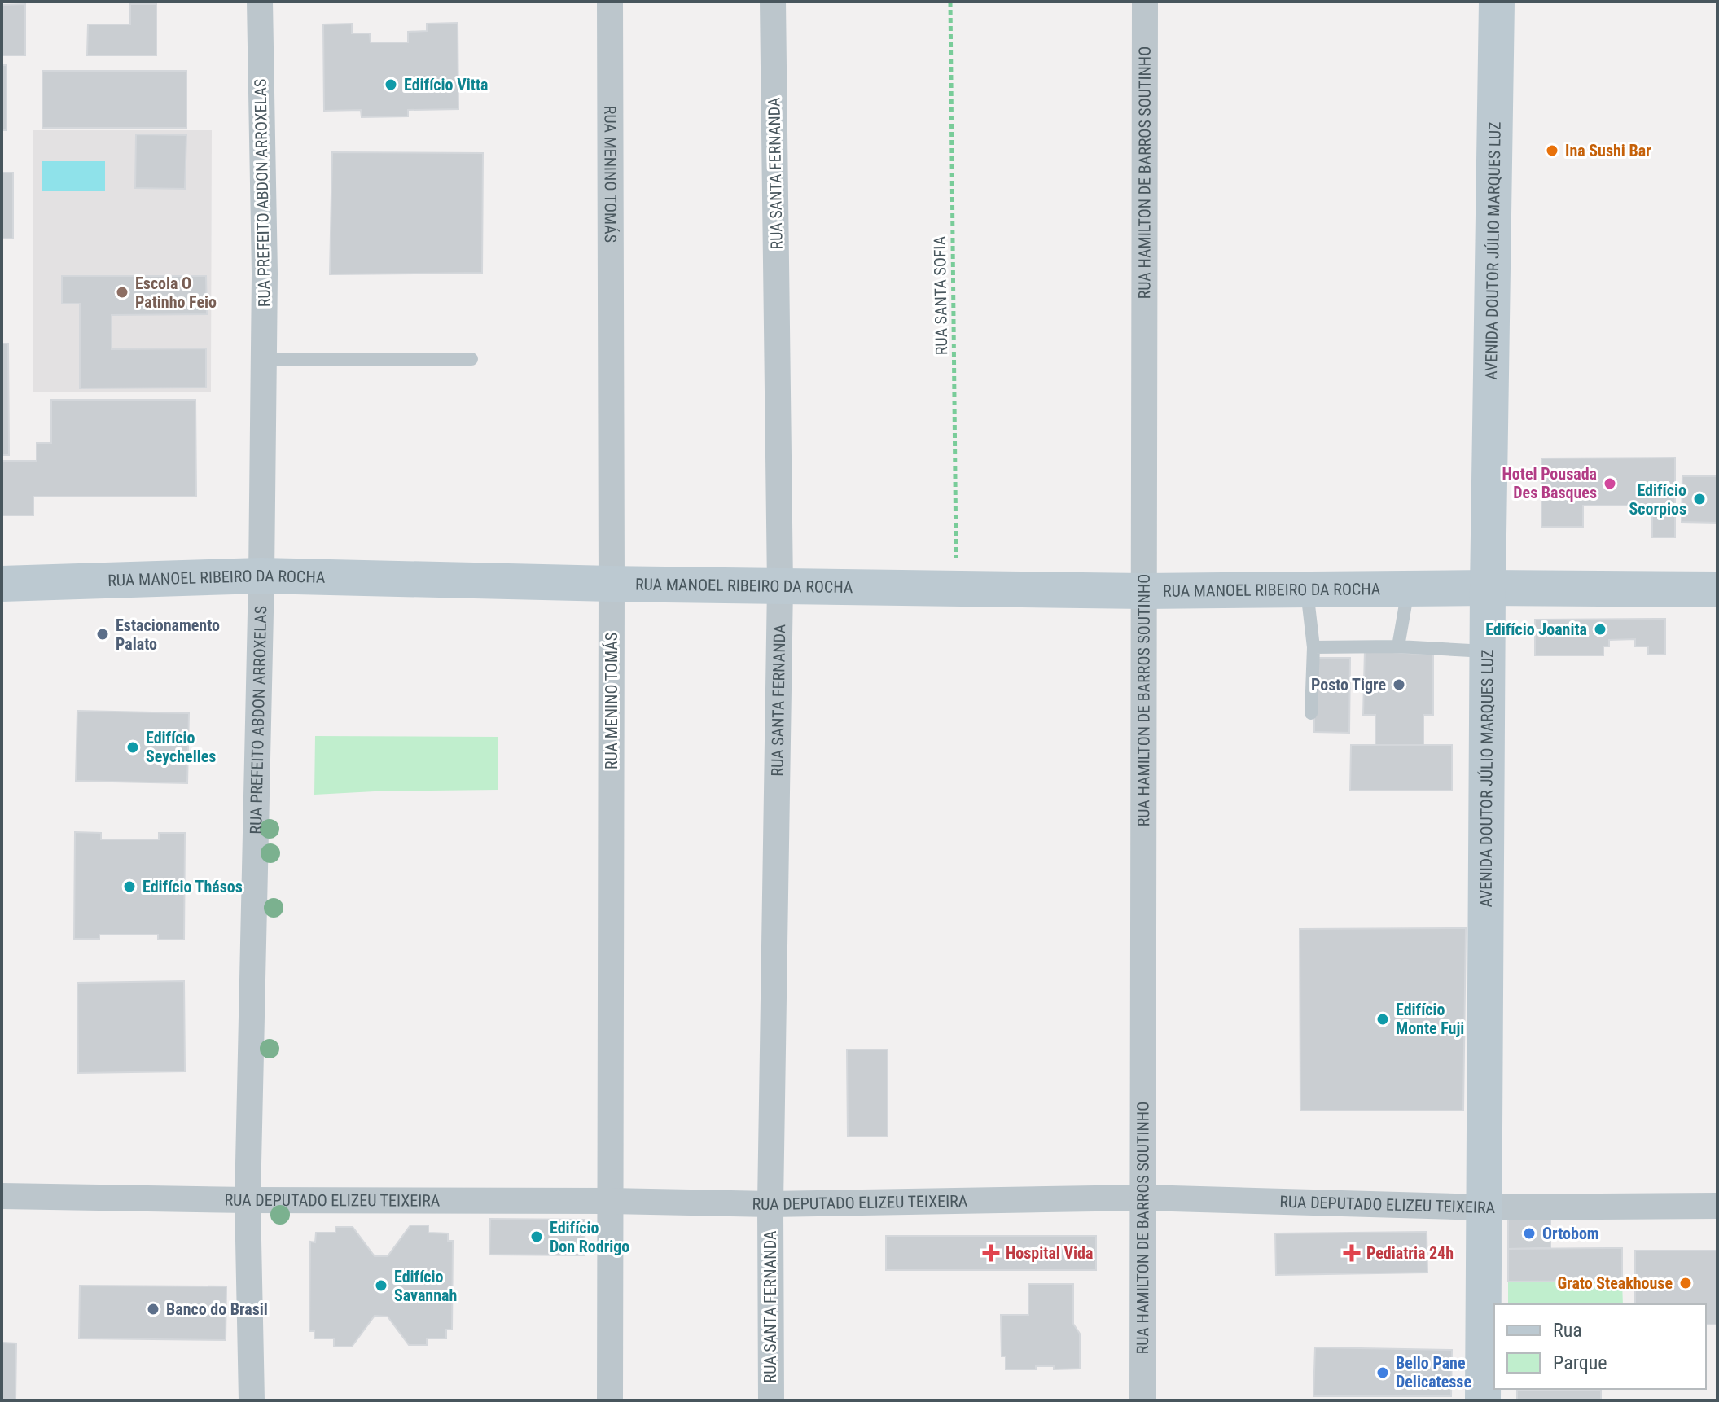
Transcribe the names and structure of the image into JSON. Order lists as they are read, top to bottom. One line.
{"streets":{"street":["RUA MENINO TOMÁS","RUA SANTA FERNANDA","RUA HAMILTON DE BARROS SOUTINHO","RUA PREFEITO ABDON ARROXELAS","AVENIDA DOUTOR JÚLIO MARQUES LUZ","RUA MANOEL RIBEIRO DA ROCHA","RUA DEPUTADO ELIZEU TEIXEIRA"],"path":["RUA SANTA SOFIA"]},"crossings":[["RUA MENINO TOMÁS","RUA MANOEL RIBEIRO DA ROCHA"],["RUA MENINO TOMÁS","RUA DEPUTADO ELIZEU TEIXEIRA"],["RUA SANTA FERNANDA","RUA MANOEL RIBEIRO DA ROCHA"],["RUA SANTA FERNANDA","RUA DEPUTADO ELIZEU TEIXEIRA"],["RUA HAMILTON DE BARROS SOUTINHO","RUA MANOEL RIBEIRO DA ROCHA"],["RUA HAMILTON DE BARROS SOUTINHO","RUA DEPUTADO ELIZEU TEIXEIRA"],["RUA PREFEITO ABDON ARROXELAS","RUA MANOEL RIBEIRO DA ROCHA"],["RUA PREFEITO ABDON ARROXELAS","RUA DEPUTADO ELIZEU TEIXEIRA"],["AVENIDA DOUTOR JÚLIO MARQUES LUZ","RUA MANOEL RIBEIRO DA ROCHA"],["AVENIDA DOUTOR JÚLIO MARQUES LUZ","RUA DEPUTADO ELIZEU TEIXEIRA"],["RUA SANTA SOFIA","RUA MANOEL RIBEIRO DA ROCHA"]],"places":{"other":["Edifício Vitta","Ina Sushi Bar","Escola O Patinho Feio","Hotel Pousada Des Basques","Edifício Scorpios","Edifício Joanita","Estacionamento Palato","Posto Tigre","Edifício Seychelles","Edifício Thásos","Edifício Monte Fuji","Ortobom","Edifício Don Rodrigo","Grato Steakhouse","Edifício Savannah","Banco do Brasil","Bello Pane Delicatesse"],"health":["Hospital Vida","Pediatria 24h"]},"legend":["Rua","Parque"]}
